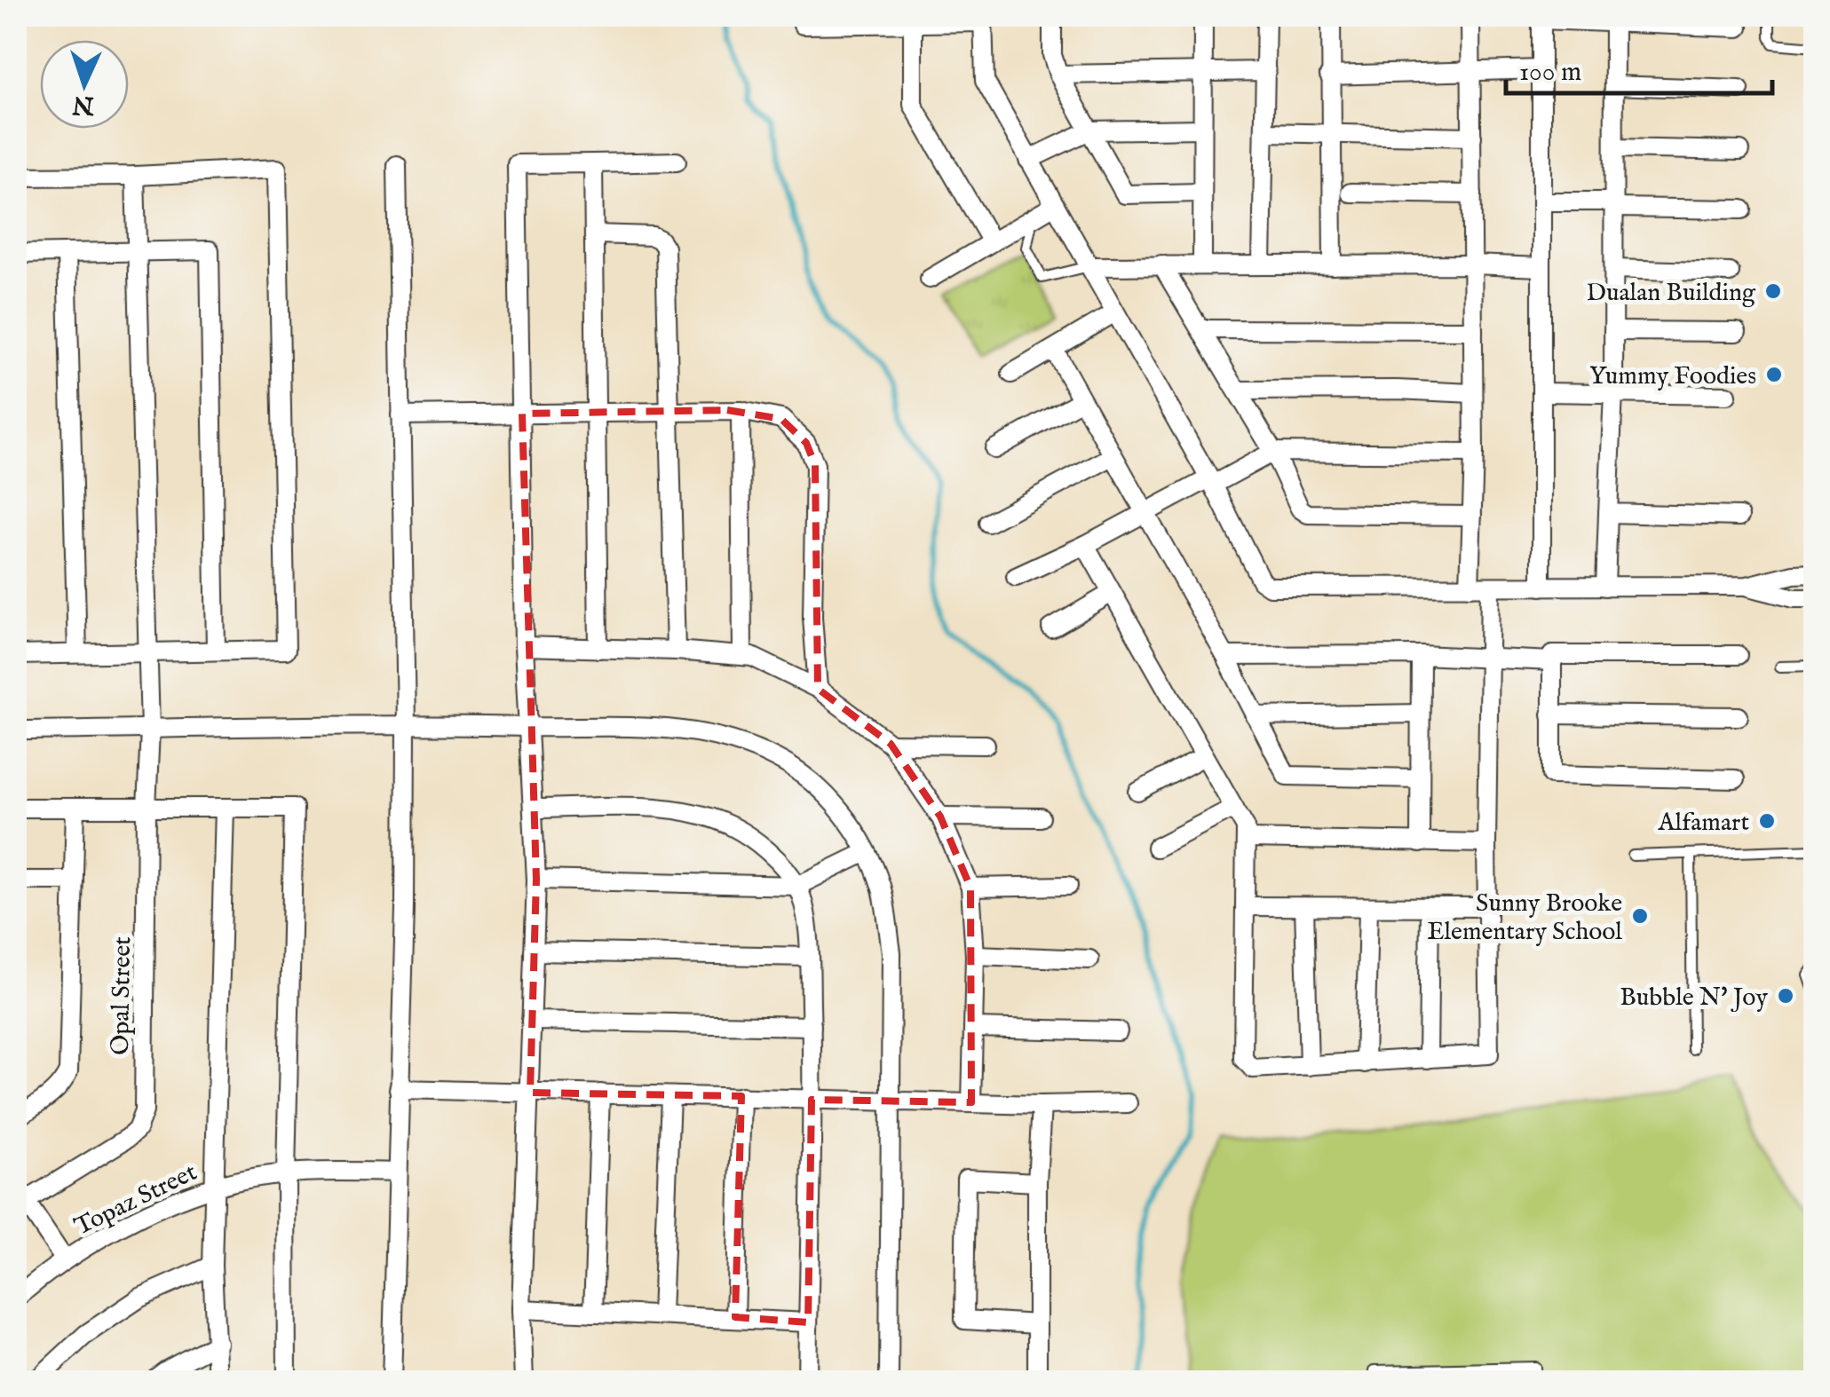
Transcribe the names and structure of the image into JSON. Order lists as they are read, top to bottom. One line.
{"streets":{"street":["Opal Street","Topaz Street"]},"places":["Dualan Building","Yummy Foodies","Alfamart","Sunny Brooke Elementary School","Bubble N' Joy"],"scale_bar":"100 m","north":"bottom"}
